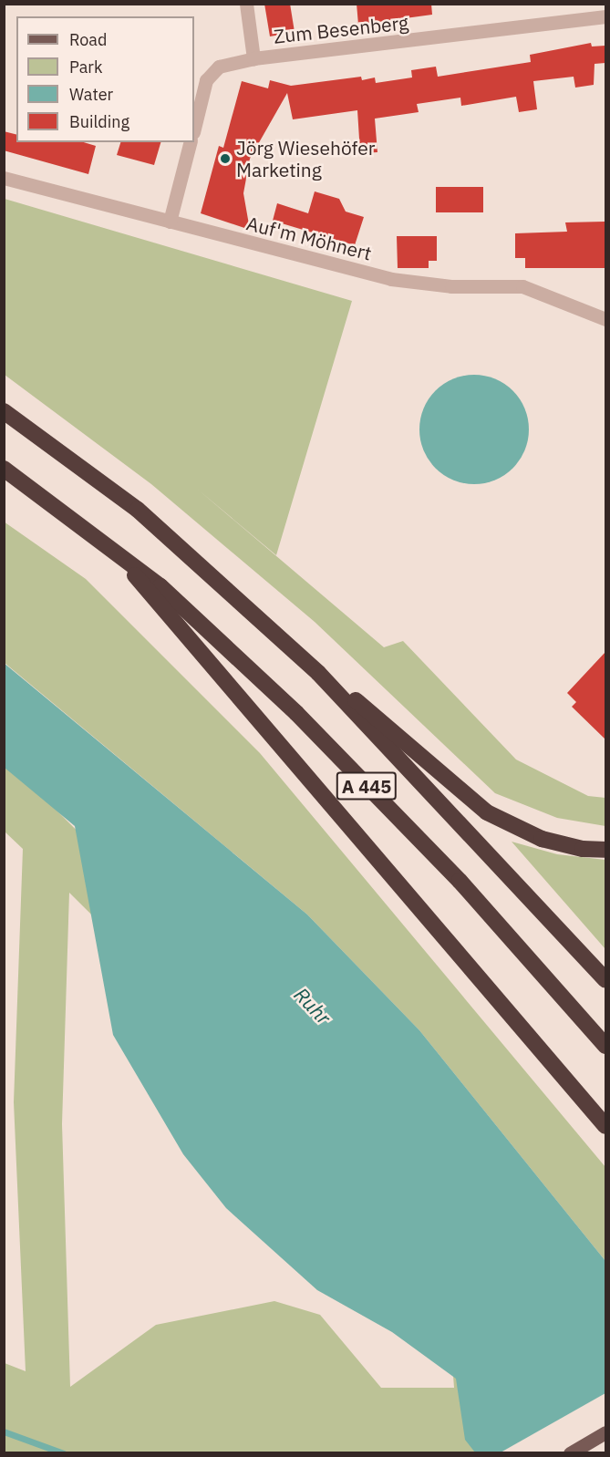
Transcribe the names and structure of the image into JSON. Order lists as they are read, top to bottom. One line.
{"streets":{"highway":["A 445"],"street":["Zum Besenberg","Auf'm Möhnert"]},"water":["Ruhr"],"places":["Jörg Wiesehöfer Marketing"],"legend":["Road","Park","Water","Building"]}
